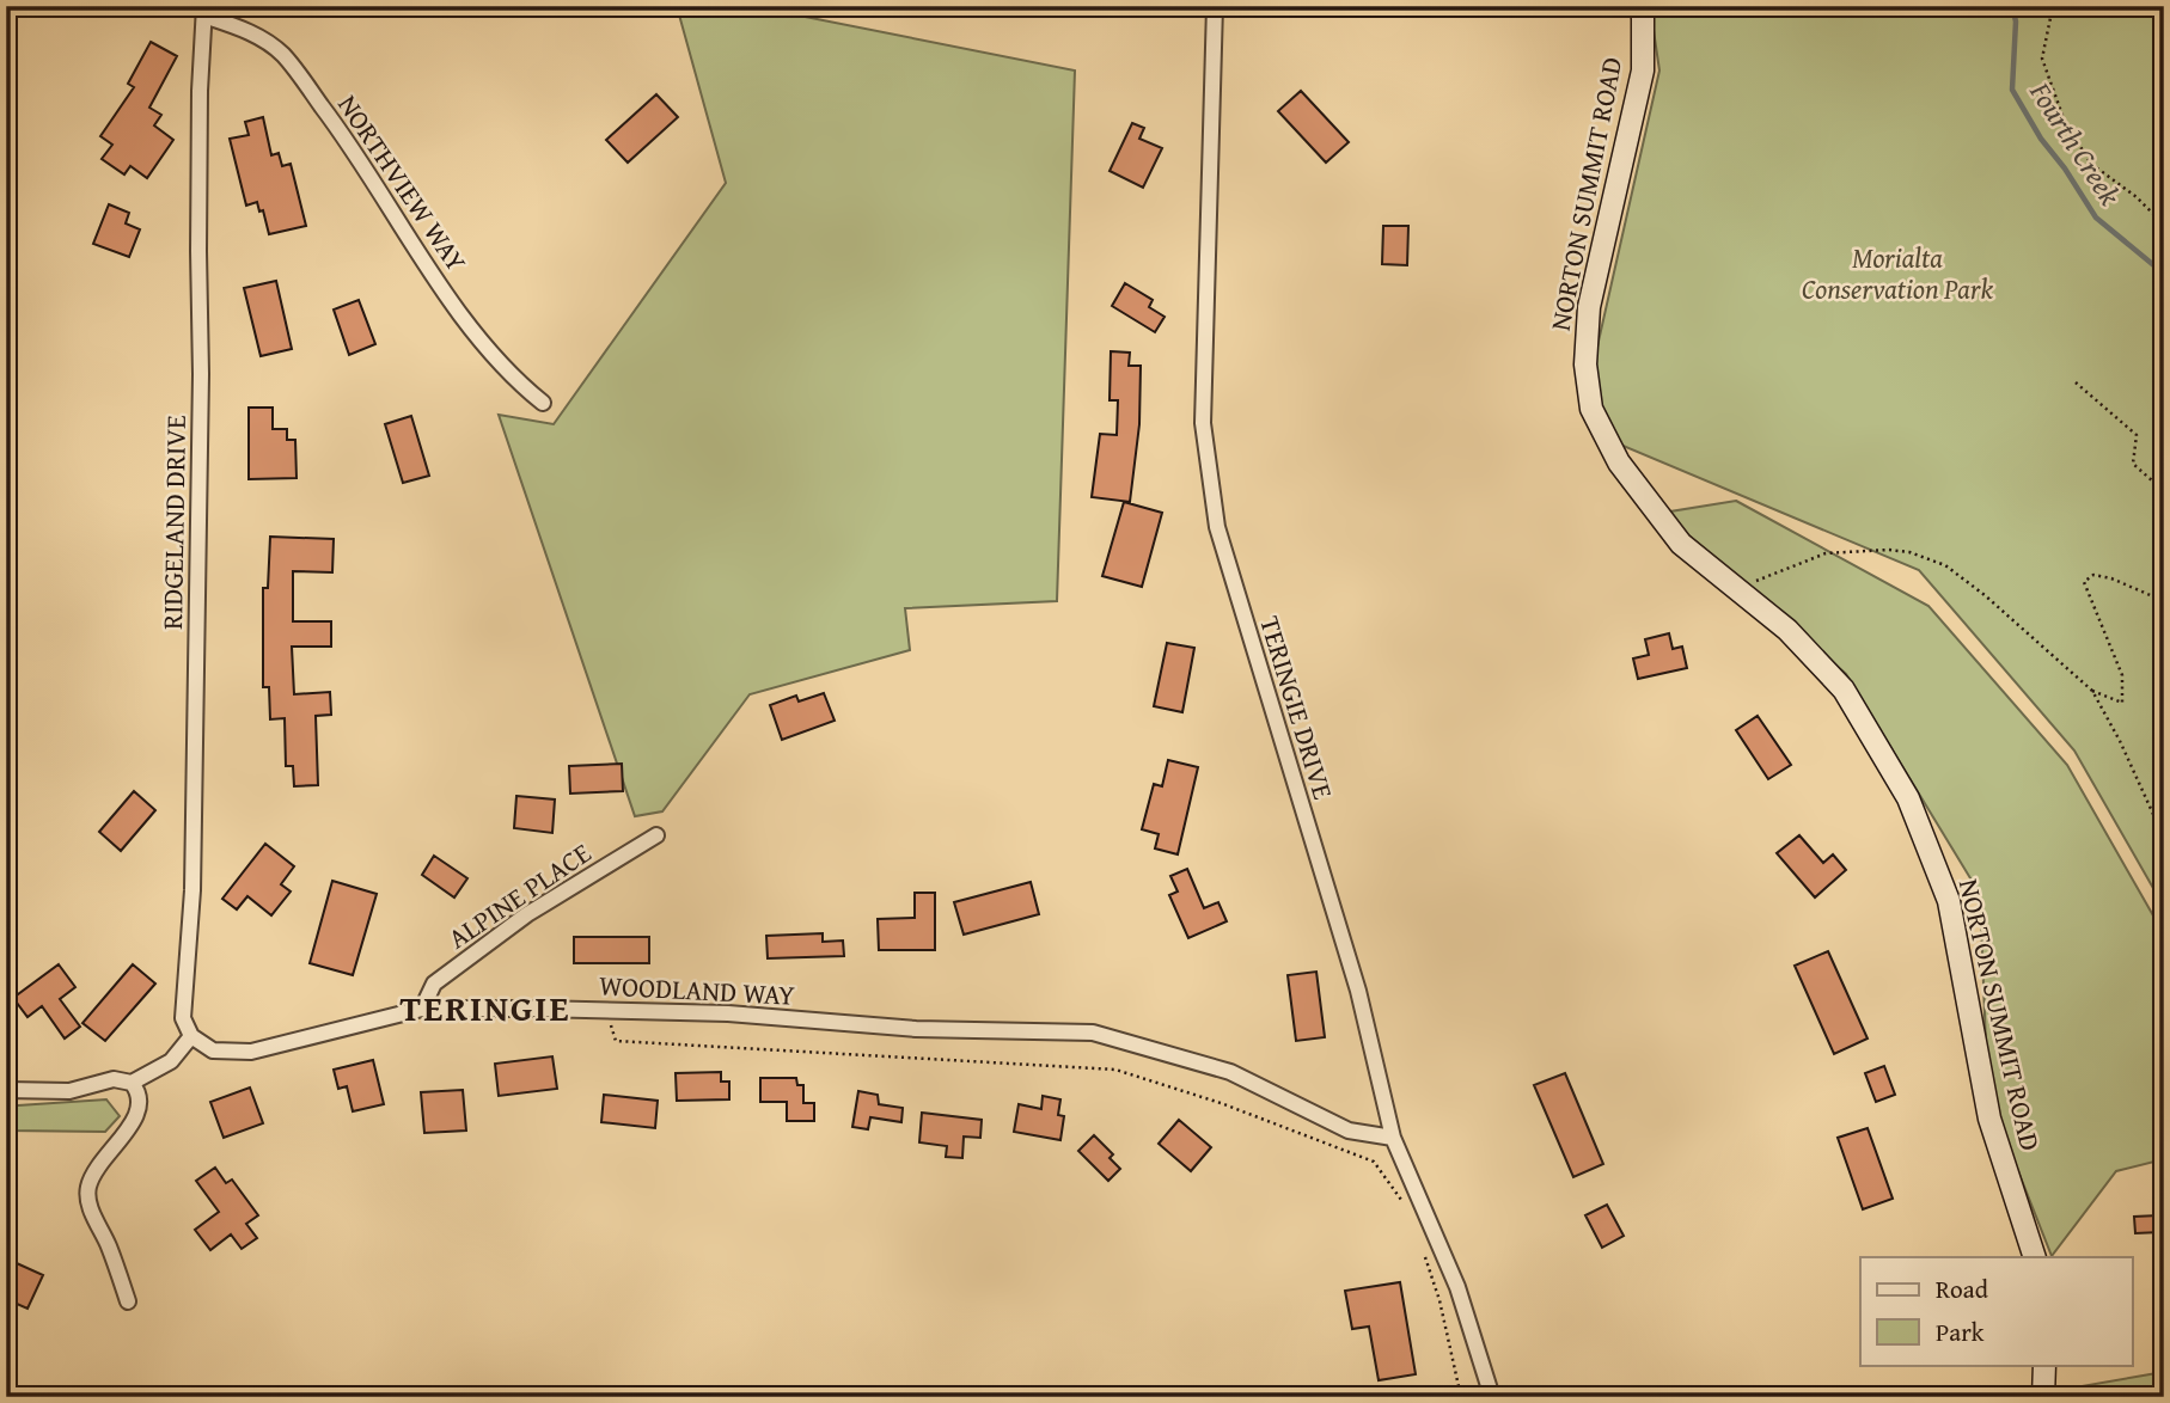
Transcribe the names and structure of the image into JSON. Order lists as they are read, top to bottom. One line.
{"streets":{"main road":["NORTON SUMMIT ROAD"],"street":["NORTHVIEW WAY","RIDGELAND DRIVE","TERINGIE DRIVE","ALPINE PLACE","WOODLAND WAY"]},"crossings":[["NORTHVIEW WAY","RIDGELAND DRIVE"],["RIDGELAND DRIVE","WOODLAND WAY"],["TERINGIE DRIVE","WOODLAND WAY"],["ALPINE PLACE","WOODLAND WAY"]],"districts":["TERINGIE"],"water":["Fourth Creek"],"parks":["Morialta Conservation Park"],"legend":["Road","Park"]}
